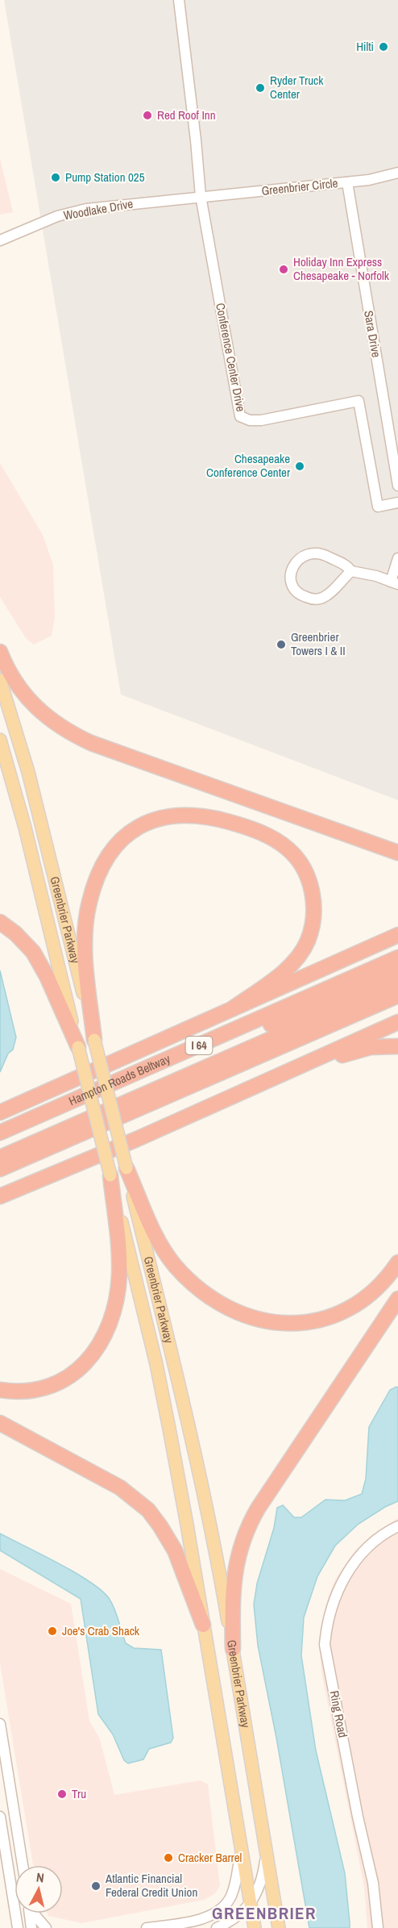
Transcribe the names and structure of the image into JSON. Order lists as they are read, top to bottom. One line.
{"streets":{"highway":["I 64","Hampton Roads Beltway"],"main road":["Greenbrier Parkway"],"street":["Greenbrier Circle","Woodlake Drive","Sara Drive","Conference Center Drive","Ring Road"]},"crossings":[["Greenbrier Circle","Woodlake Drive"],["Greenbrier Circle","Sara Drive"],["Greenbrier Circle","Conference Center Drive"],["Woodlake Drive","Conference Center Drive"]],"districts":["GREENBRIER"],"places":["Hilti","Ryder Truck Center","Red Roof Inn","Pump Station 025","Holiday Inn Express Chesapeake - Norfolk","Chesapeake Conference Center","Greenbrier Towers I & II","Joe's Crab Shack","Tru","Cracker Barrel","Atlantic Financial Federal Credit Union"],"north":"top"}
